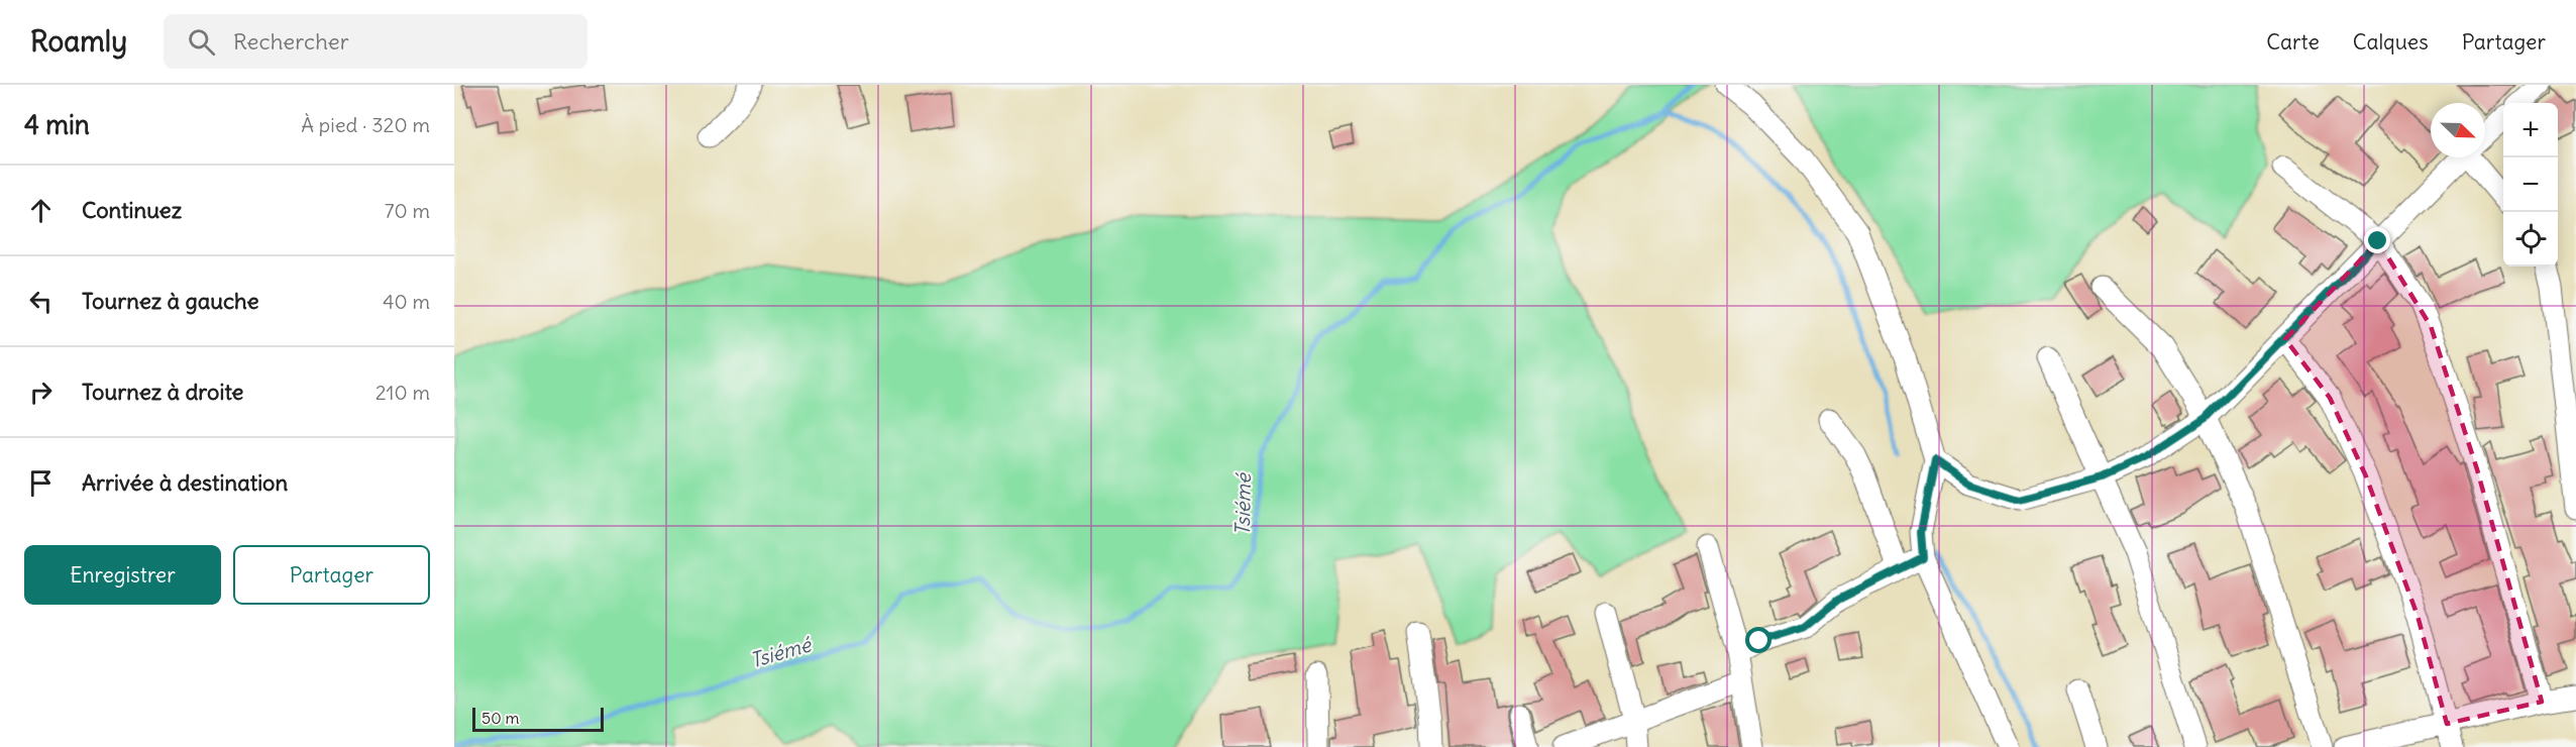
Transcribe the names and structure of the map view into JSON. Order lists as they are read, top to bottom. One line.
{"water":["Tsiémé"],"scale_bar":"50 m","north":"bottom right","page":{"header":"Roamly","search":"Rechercher","nav":["Carte","Calques","Partager"],"heading":["4 min","À pied · 320 m"],"map_buttons":["+","−"],"list":[["Continuez","70 m"],["Tournez à gauche","40 m"],["Tournez à droite","210 m"],"Arrivée à destination"],"buttons":["Enregistrer","Partager"],"scale":"50 m"}}
